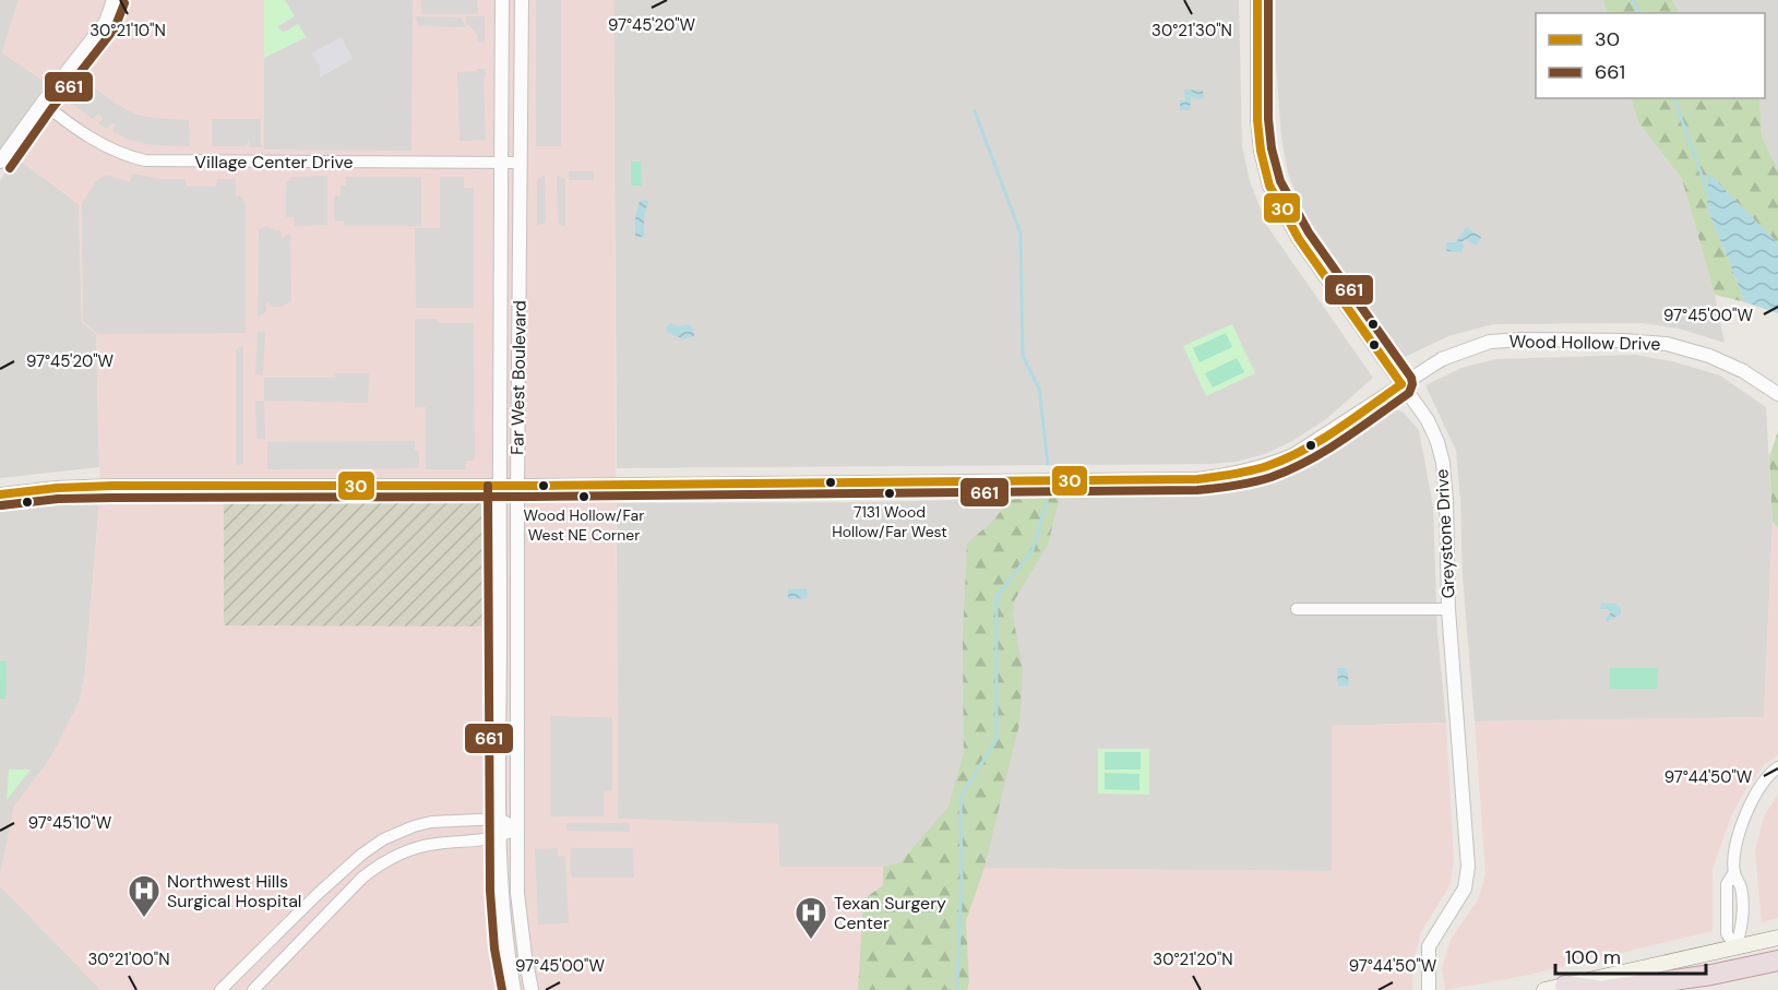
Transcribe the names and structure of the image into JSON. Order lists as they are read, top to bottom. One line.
{"streets":{"street":["Village Center Drive","Wood Hollow Drive","Far West Boulevard","Greystone Drive"]},"crossings":[["Village Center Drive","Far West Boulevard"],["Wood Hollow Drive","Far West Boulevard"],["Wood Hollow Drive","Greystone Drive"]],"places":{"other":["7131 Wood Hollow/Far West","Wood Hollow/Far West NE Corner"],"hospital":["Northwest Hills Surgical Hospital","Texan Surgery Center"]},"lines":["transit line 30","transit line 661"],"legend":["30","661"],"scale_bar":"100 m","coordinates":["97°45'20\"W","30°21'10\"N","30°21'30\"N","97°45'00\"W","97°44'50\"W","97°45'10\"W","30°21'00\"N","30°21'20\"N"]}
